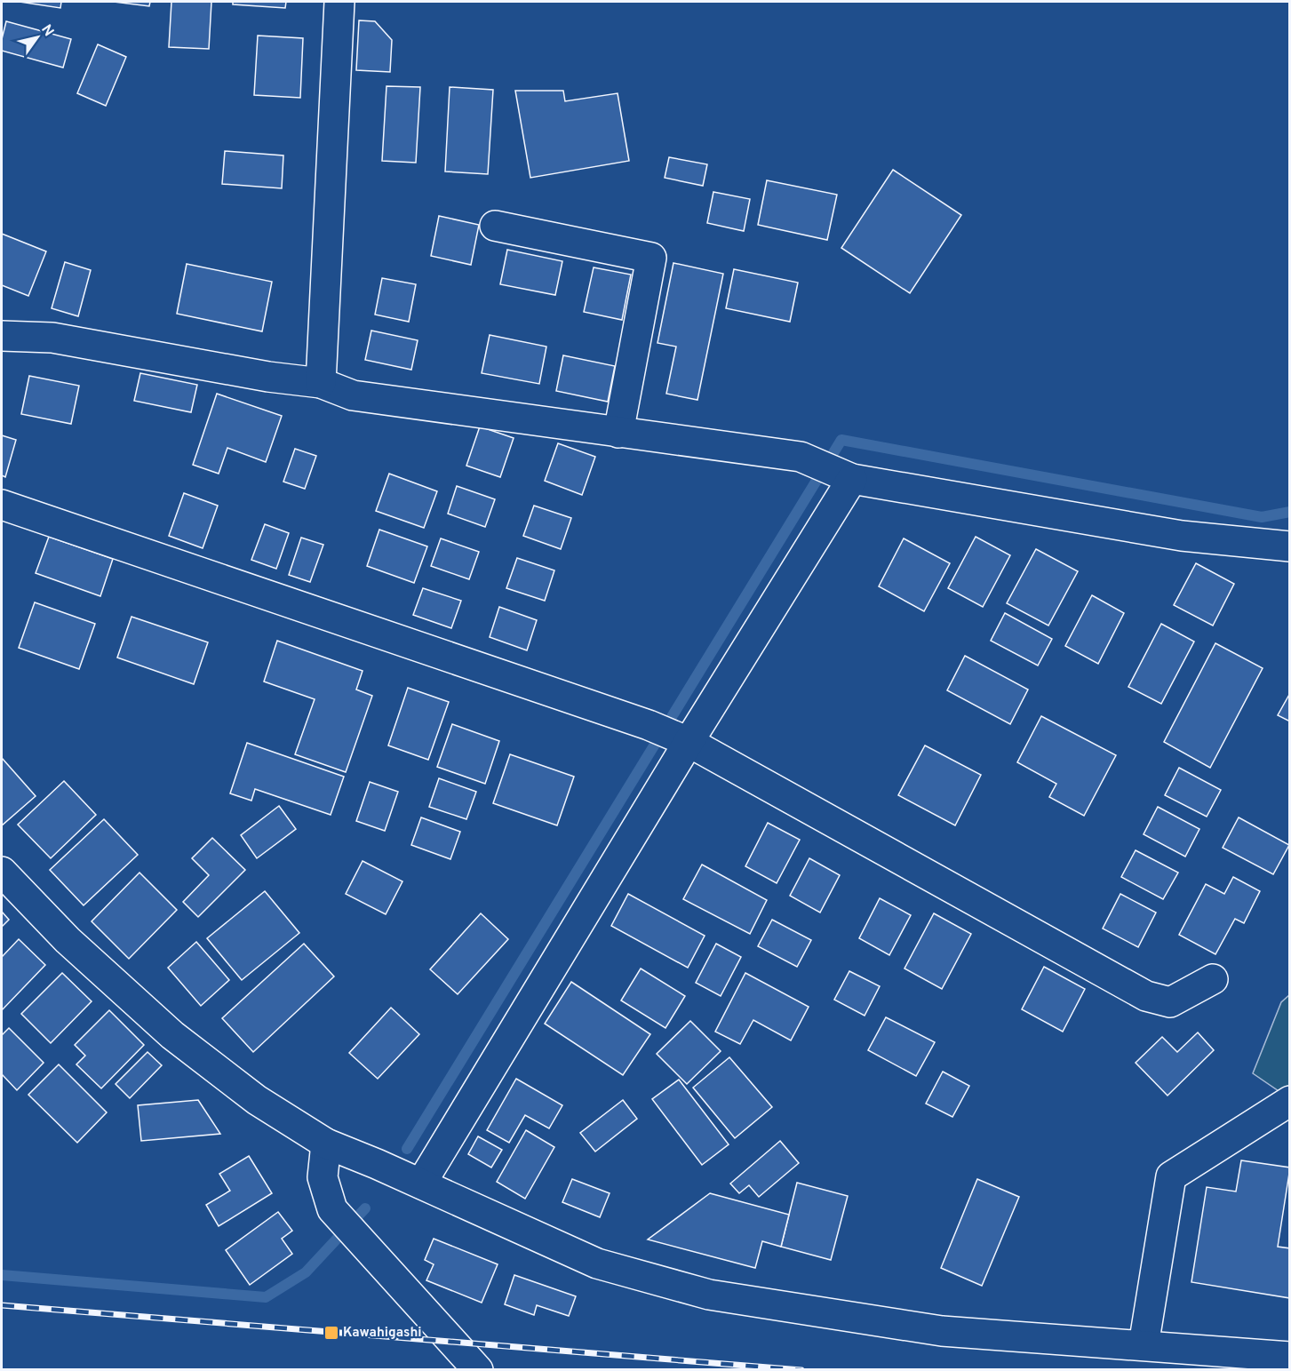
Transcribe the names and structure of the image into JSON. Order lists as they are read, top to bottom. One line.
{"places":{"transit":["Kawahigashi"]},"north":"top right"}
